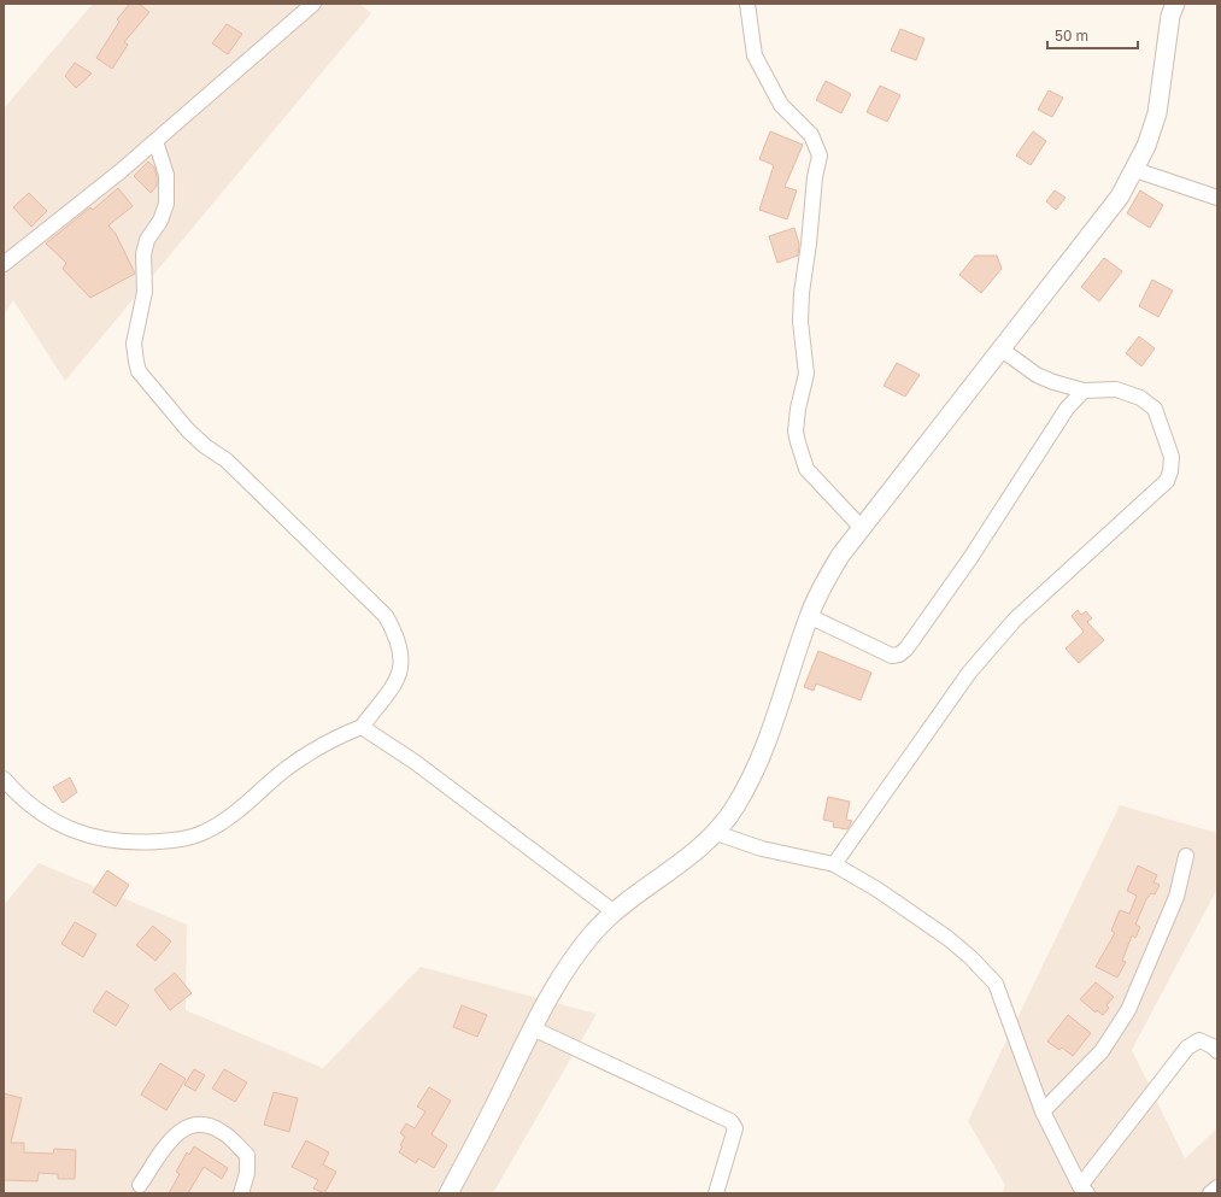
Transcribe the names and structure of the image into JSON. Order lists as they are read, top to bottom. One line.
{"scale_bar":"50 m"}
